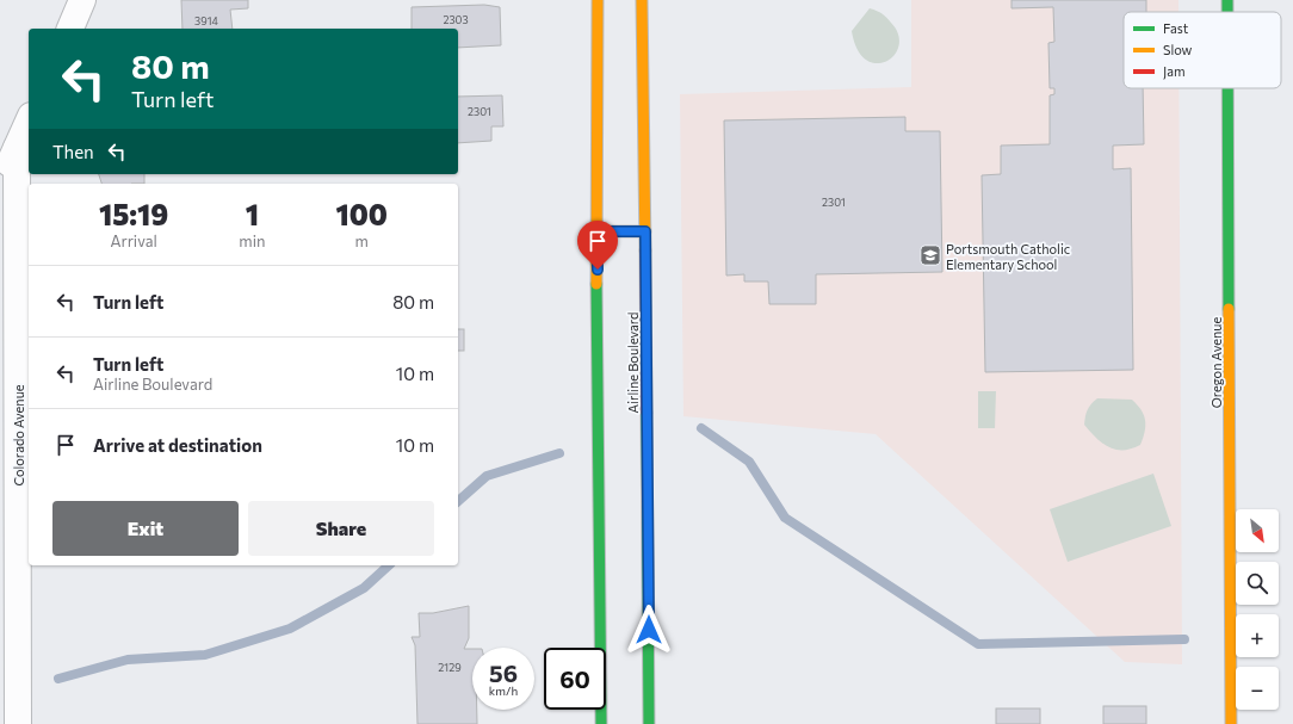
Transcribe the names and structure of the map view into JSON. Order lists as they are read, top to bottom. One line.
{"streets":{"main road":["Airline Boulevard","Oregon Avenue"],"street":["Colorado Avenue"]},"places":{"school or university":["Portsmouth Catholic Elementary School"]},"house_numbers":["2303","3914","2301","2301","2129"],"legend":["Fast","Slow","Jam"],"north":"bottom right","page":{"turn":["80 m","Turn left"],"then":"Then","eta":["15:19","Arrival","1","min","100","m"],"list":[{"name":"Turn left","value":"80 m"},{"name":"Turn left","note":"Airline Boulevard","value":"10 m"},{"name":"Arrive at destination","value":"10 m"}],"buttons":["Exit","Share"],"map_buttons":["+","−"],"speed":"56 km/h","limit":"60"}}
